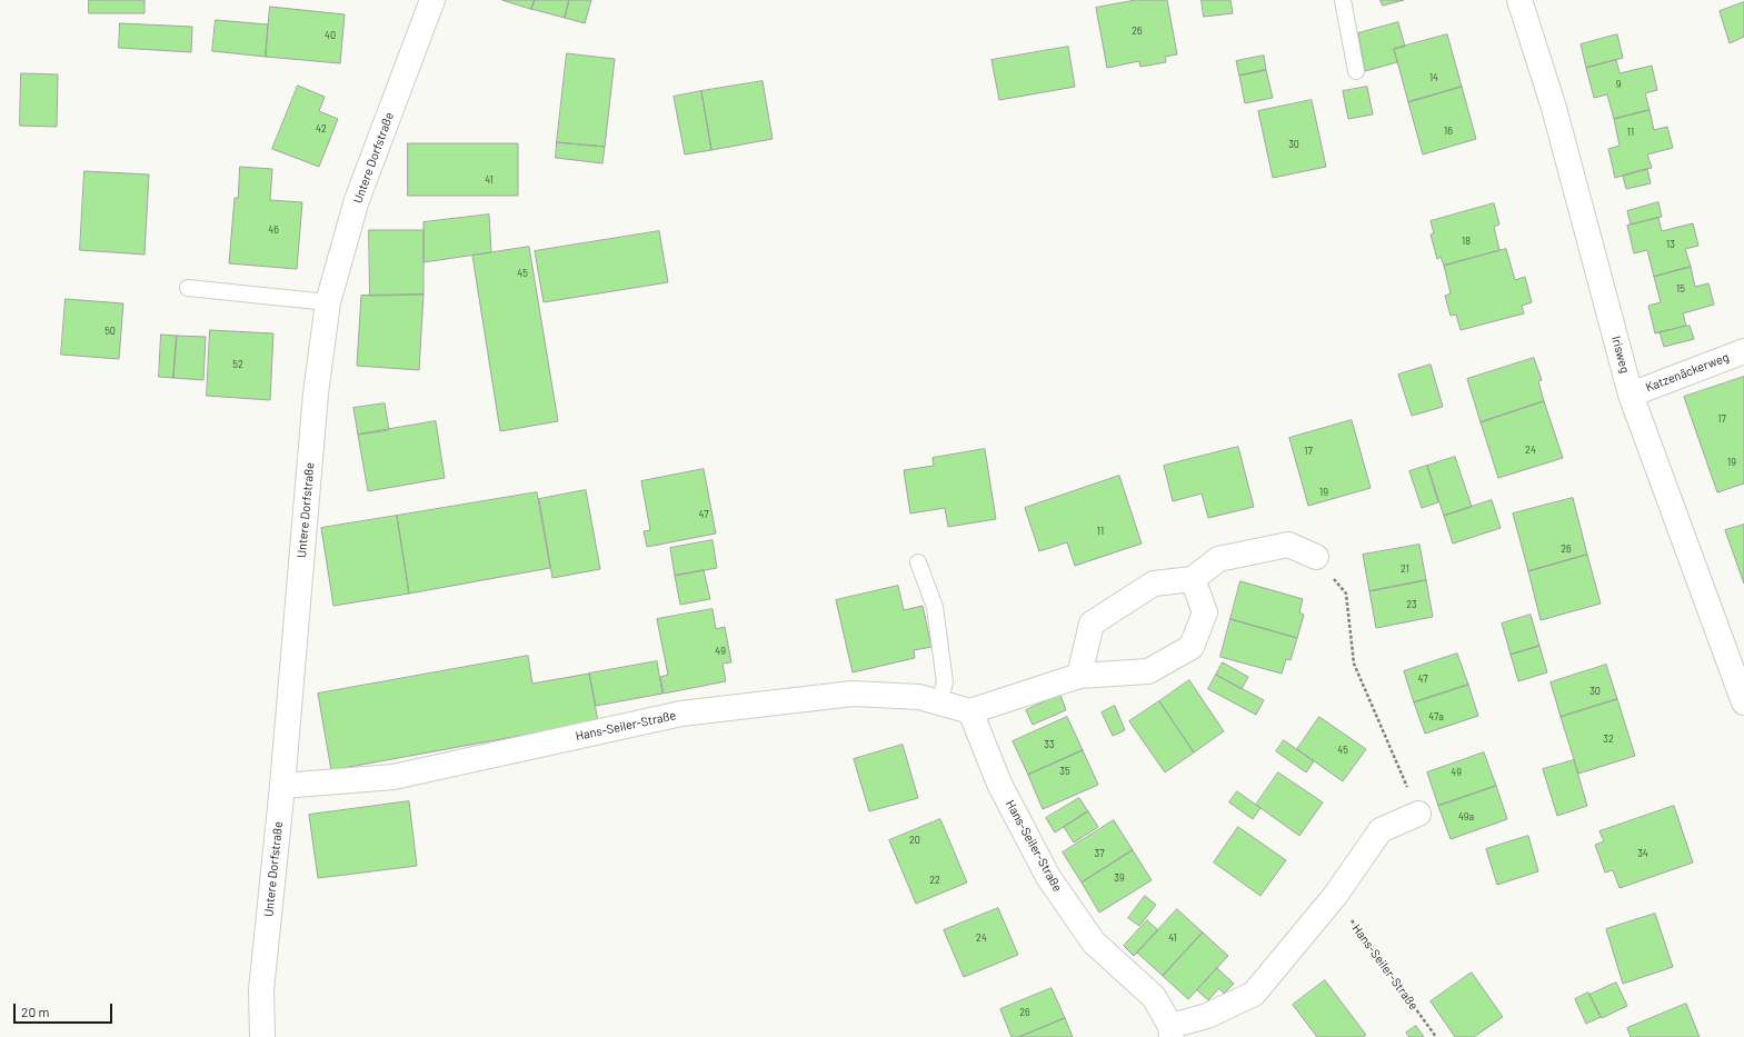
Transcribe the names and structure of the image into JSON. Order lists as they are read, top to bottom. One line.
{"streets":{"street":["Untere Dorfstraße","Irisweg","Katzenäckerweg","Hans-Seiler-Straße"]},"crossings":[["Untere Dorfstraße","Hans-Seiler-Straße"],["Irisweg","Katzenäckerweg"]],"house_numbers":["26","40","14","9","42","16","11","30","41","46","18","13","45","15","50","52","17","24","17","19","19","47","11","26","21","23","49","47","30","47a","32","33","45","35","49","49a","20","37","34","39","22","24","41","26"],"scale_bar":"20 m"}
